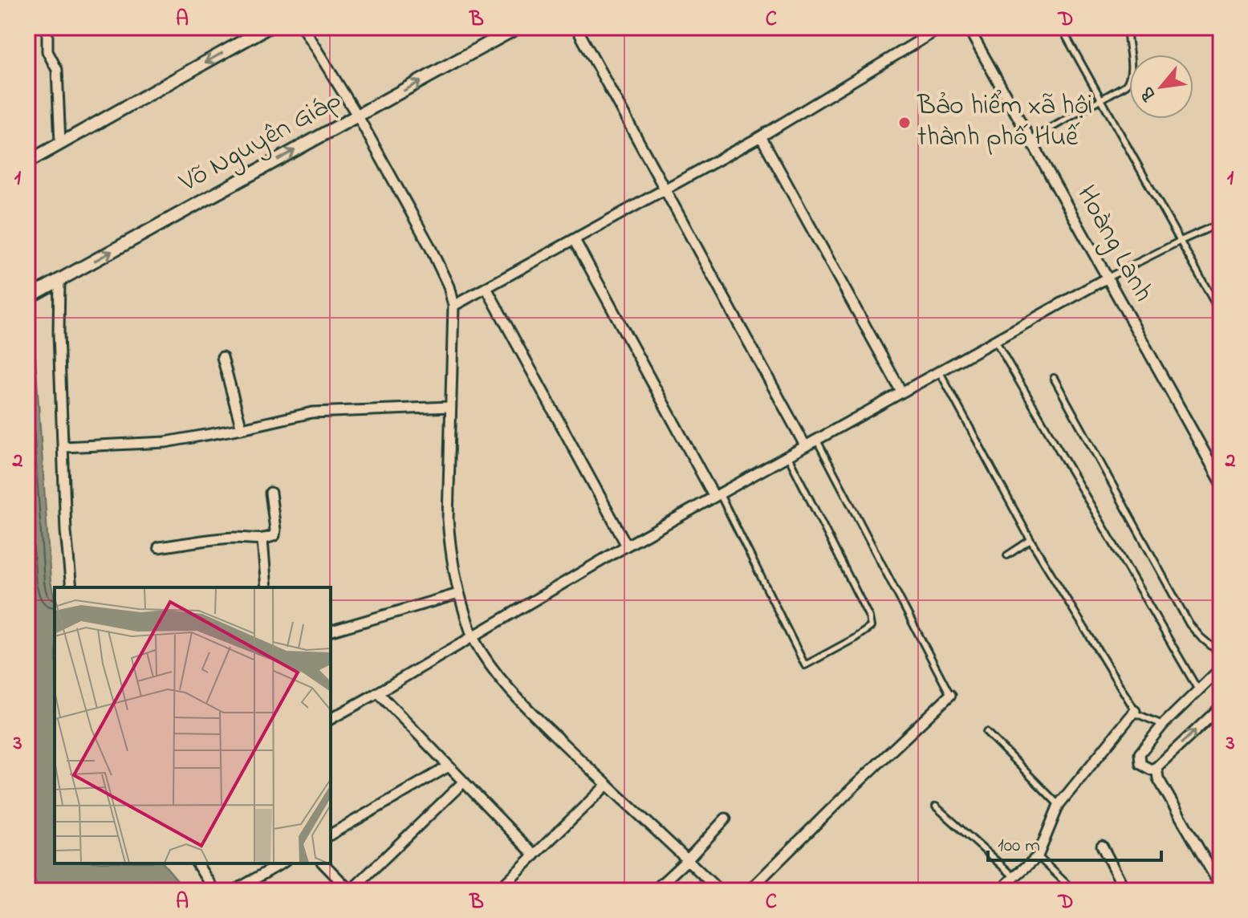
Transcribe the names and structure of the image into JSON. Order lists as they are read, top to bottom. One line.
{"streets":{"street":["Võ Nguyên Giáp","Hoàng Lanh"]},"one_way":["Võ Nguyên Giáp"],"places":["Bảo hiểm xã hội thành phố Huế"],"scale_bar":"100 m","north":"bottom left","grid":{"columns":["A","B","C","D"],"rows":["1","2","3"]}}
